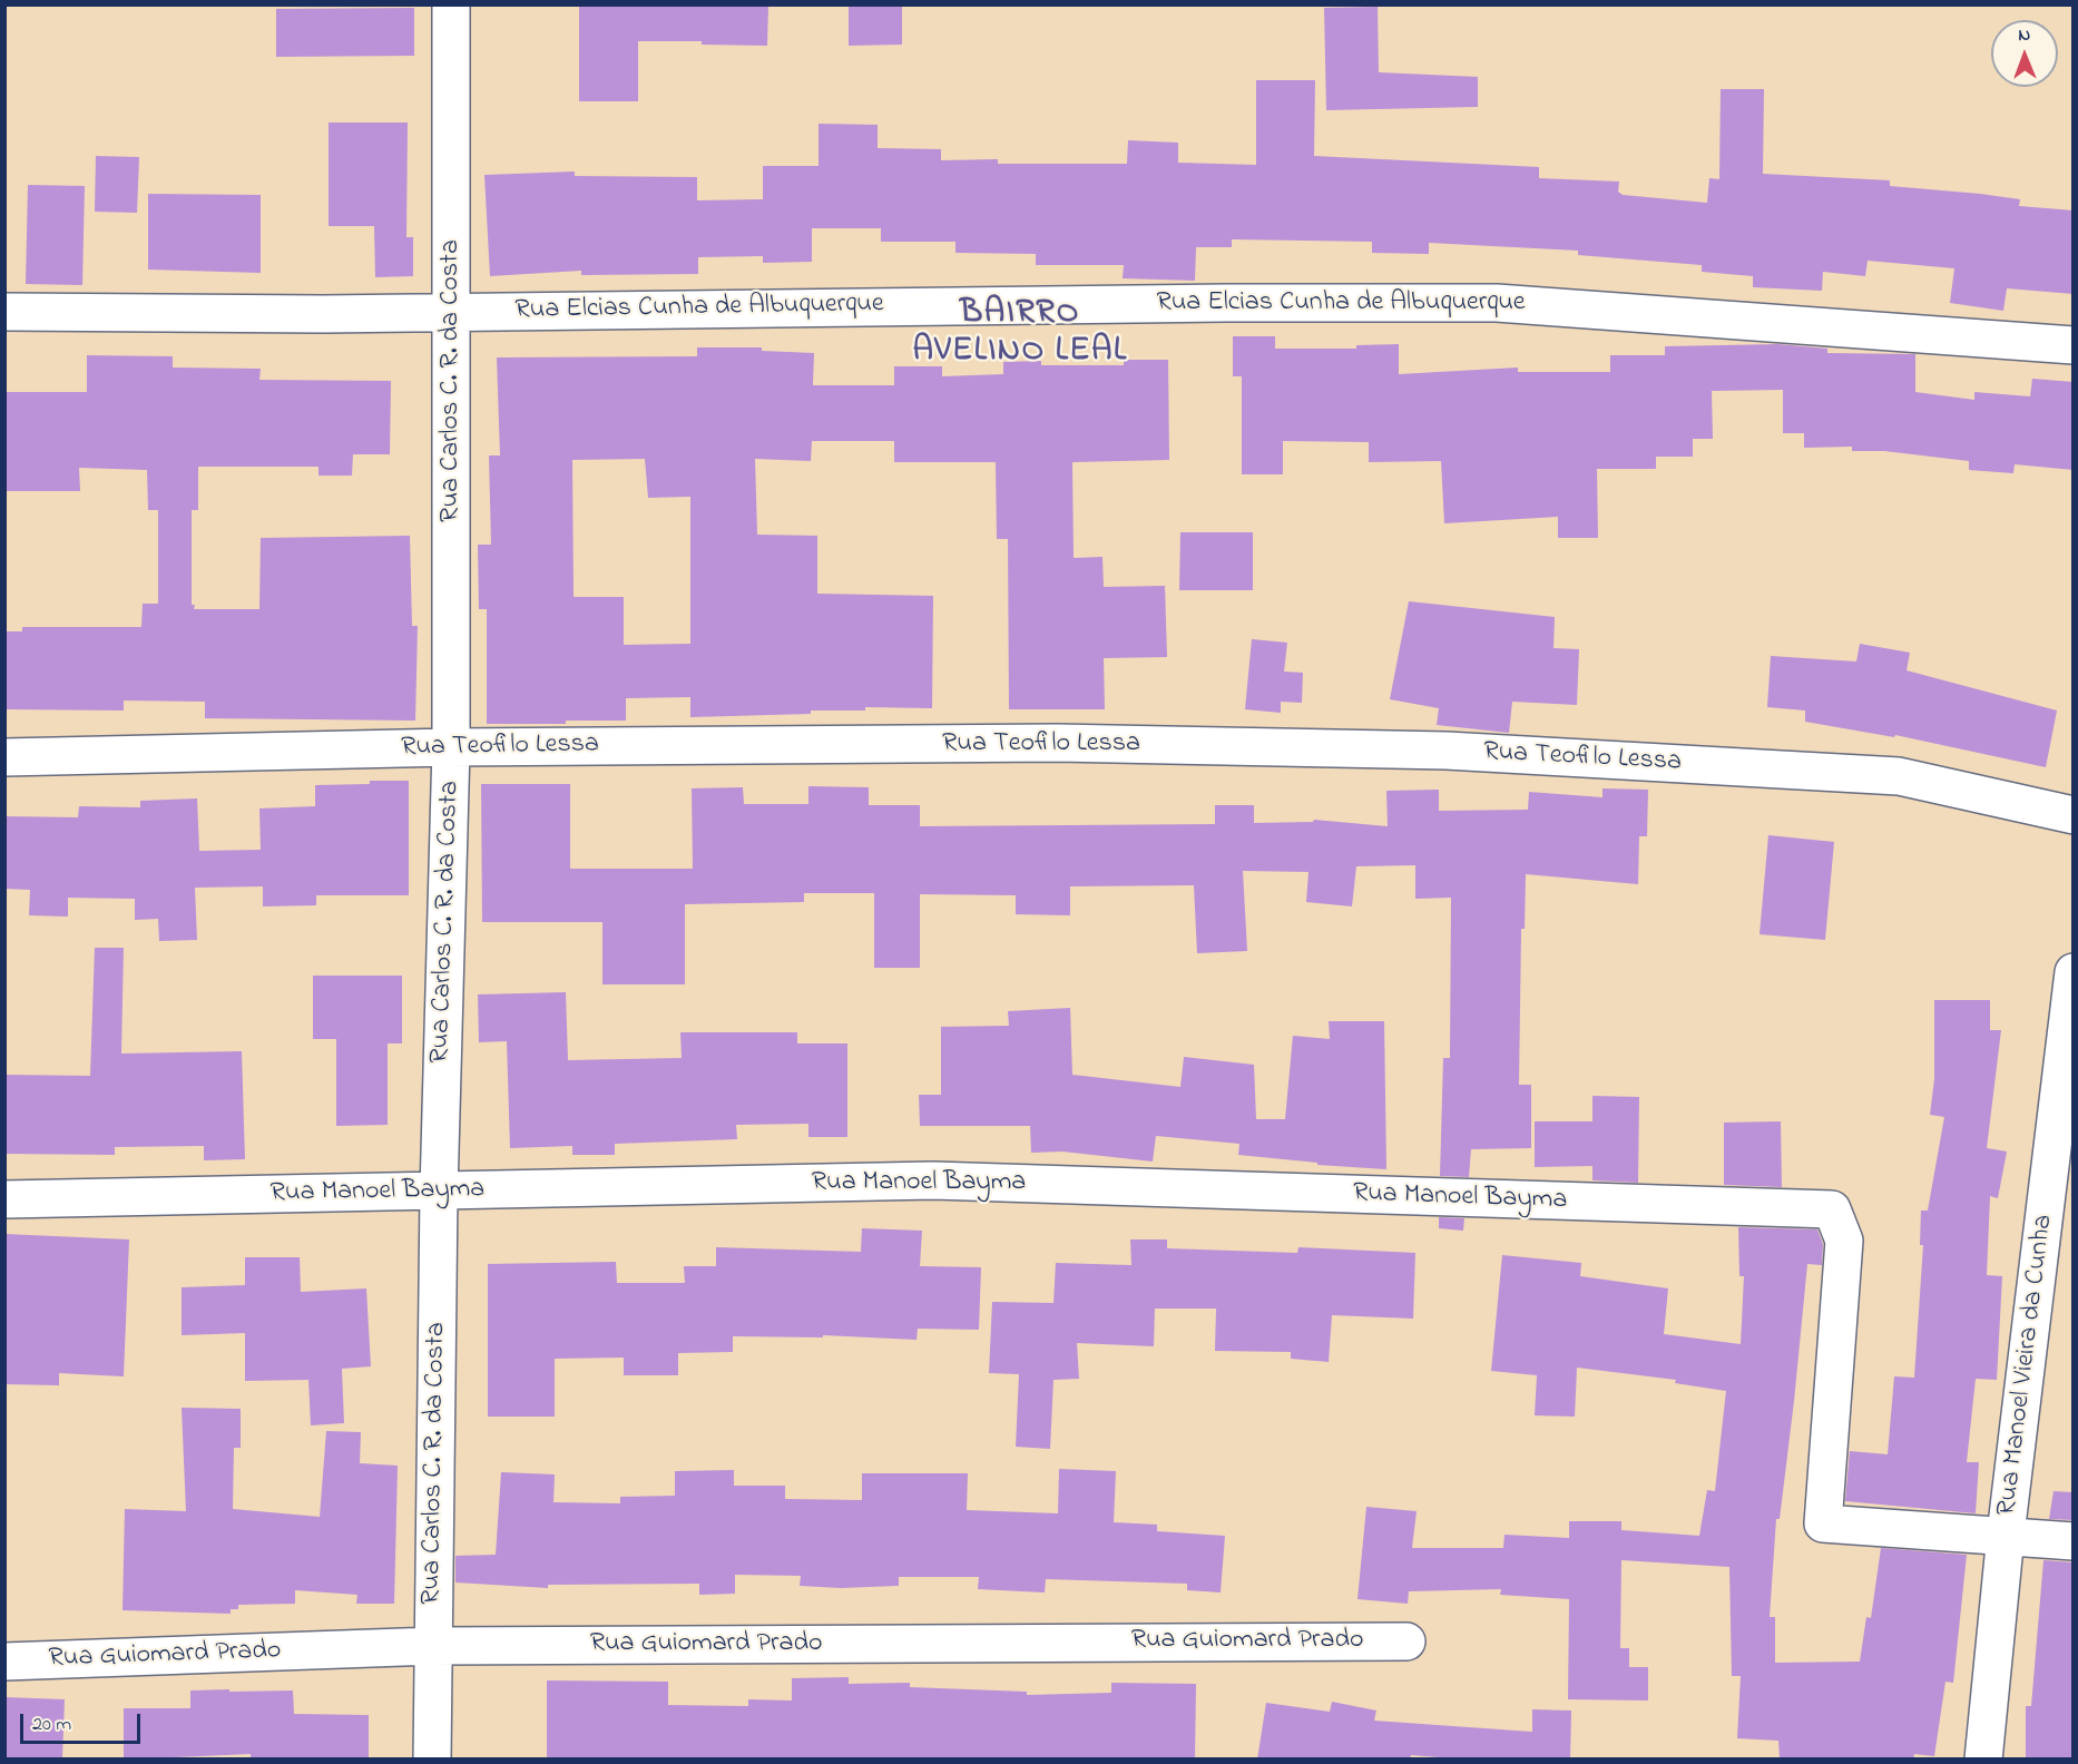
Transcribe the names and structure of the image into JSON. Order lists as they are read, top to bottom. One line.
{"streets":{"street":["Rua Elcias Cunha de Albuquerque","Rua Carlos C. R. da Costa","Rua Teofilo Lessa","Rua Manoel Bayma","Rua Manoel Vieira da Cunha","Rua Guiomard Prado"]},"crossings":[["Rua Elcias Cunha de Albuquerque","Rua Carlos C. R. da Costa"],["Rua Carlos C. R. da Costa","Rua Teofilo Lessa"],["Rua Carlos C. R. da Costa","Rua Manoel Bayma"],["Rua Carlos C. R. da Costa","Rua Guiomard Prado"],["Rua Manoel Bayma","Rua Manoel Vieira da Cunha"]],"districts":["BAIRRO AVELINO LEAL"],"scale_bar":"20 m","north":"top"}
